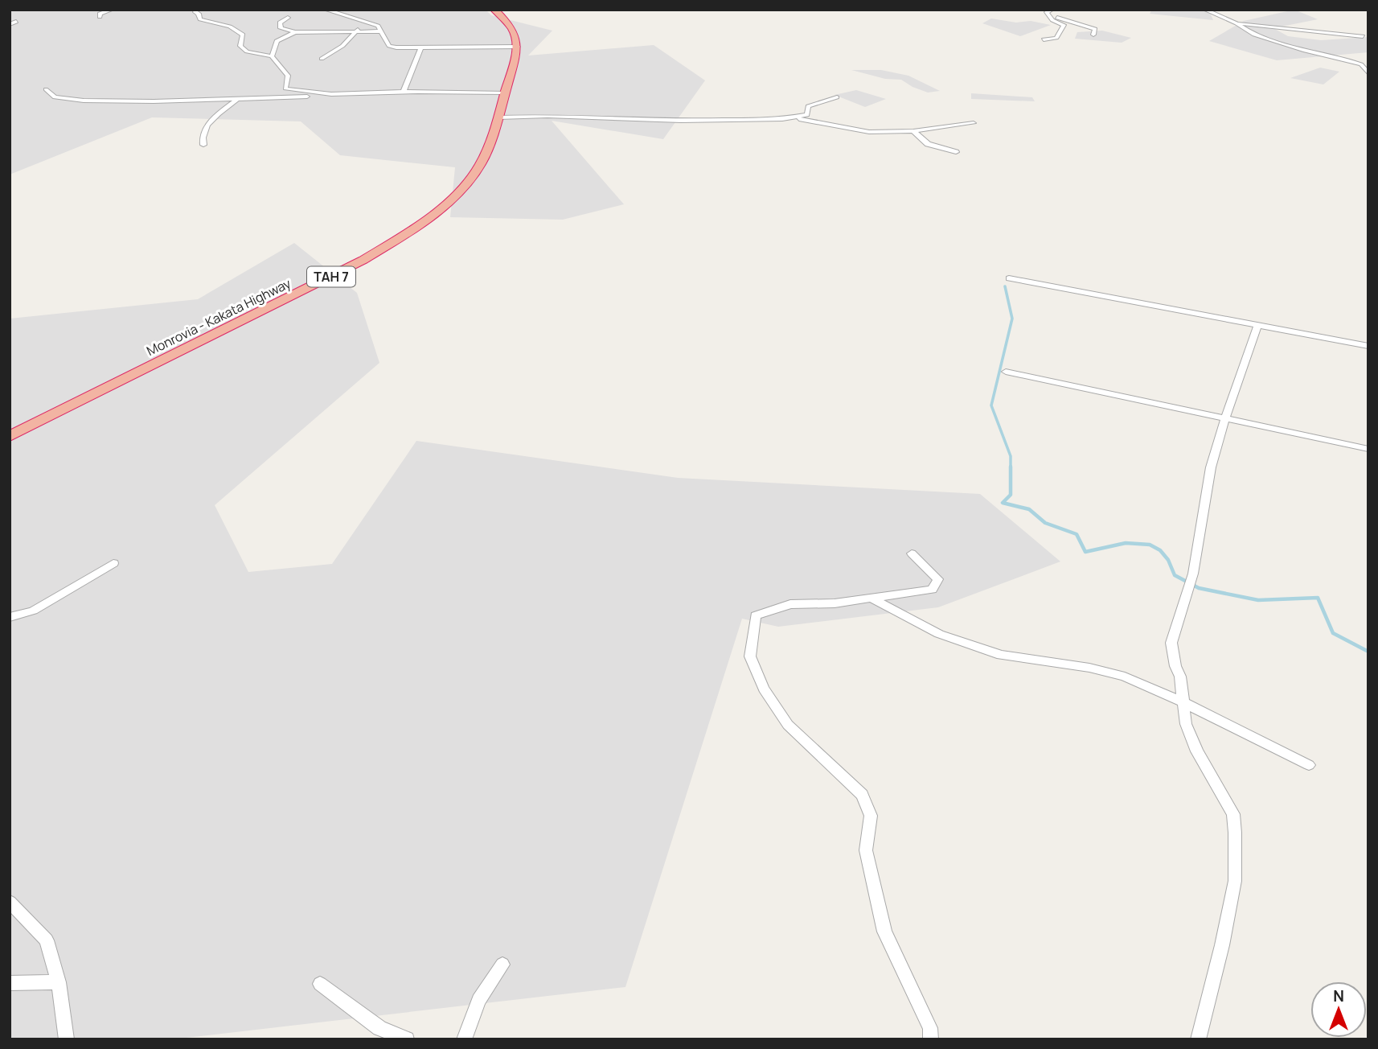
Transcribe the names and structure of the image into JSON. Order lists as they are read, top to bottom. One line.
{"streets":{"highway":["TAH 7","Monrovia - Kakata Highway"]},"north":"top"}
